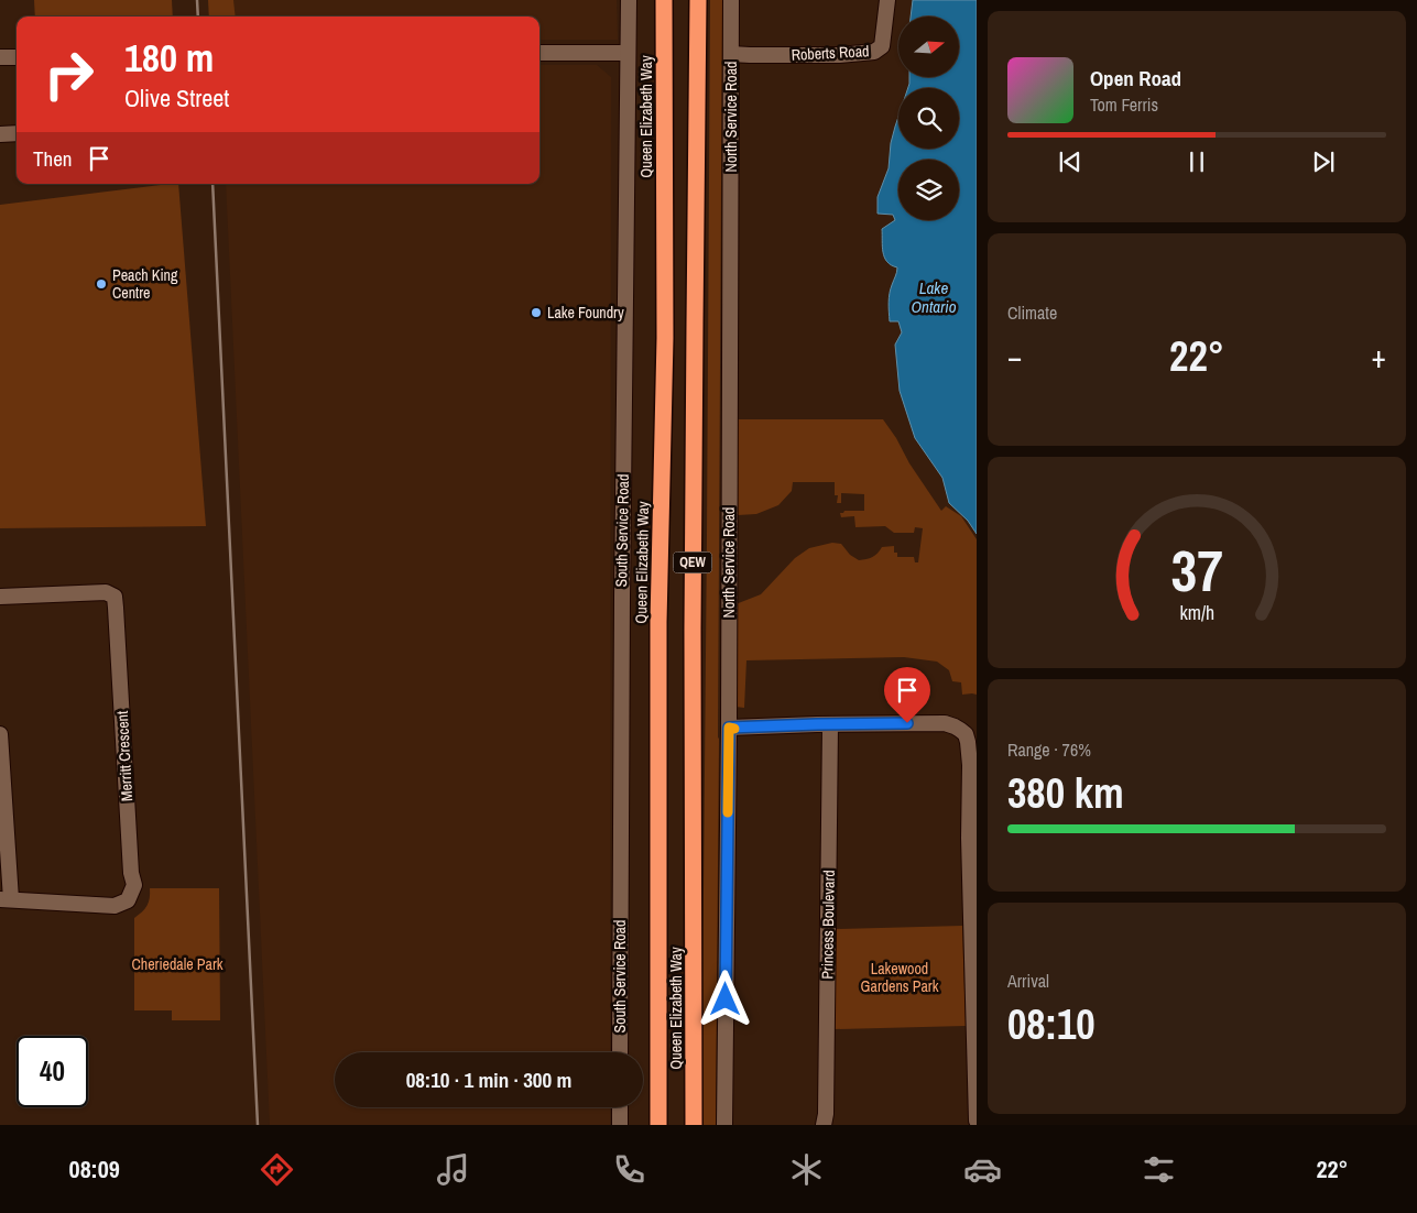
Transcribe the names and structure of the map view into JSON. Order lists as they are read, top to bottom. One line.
{"streets":{"highway":["Queen Elizabeth Way","QEW"],"street":["Roberts Road","North Service Road","South Service Road","Merritt Crescent","Princess Boulevard"]},"crossings":[["Roberts Road","North Service Road"]],"water":["Lake Ontario"],"parks":["Cheriedale Park","Lakewood Gardens Park"],"places":["Peach King Centre","Lake Foundry"],"north":"right","page":{"turn":["180 m","Olive Street"],"song":["Open Road","Tom Ferris"],"then":"Then","tile":["Climate",["Range · 76%","380 km"],["Arrival","08:10"]],"heat":["−","22°","+"],"limit":"40","trip":"08:10 · 1 min · 300 m","tabs":["08:09","22°"],"gauge":["37","km/h"]}}
